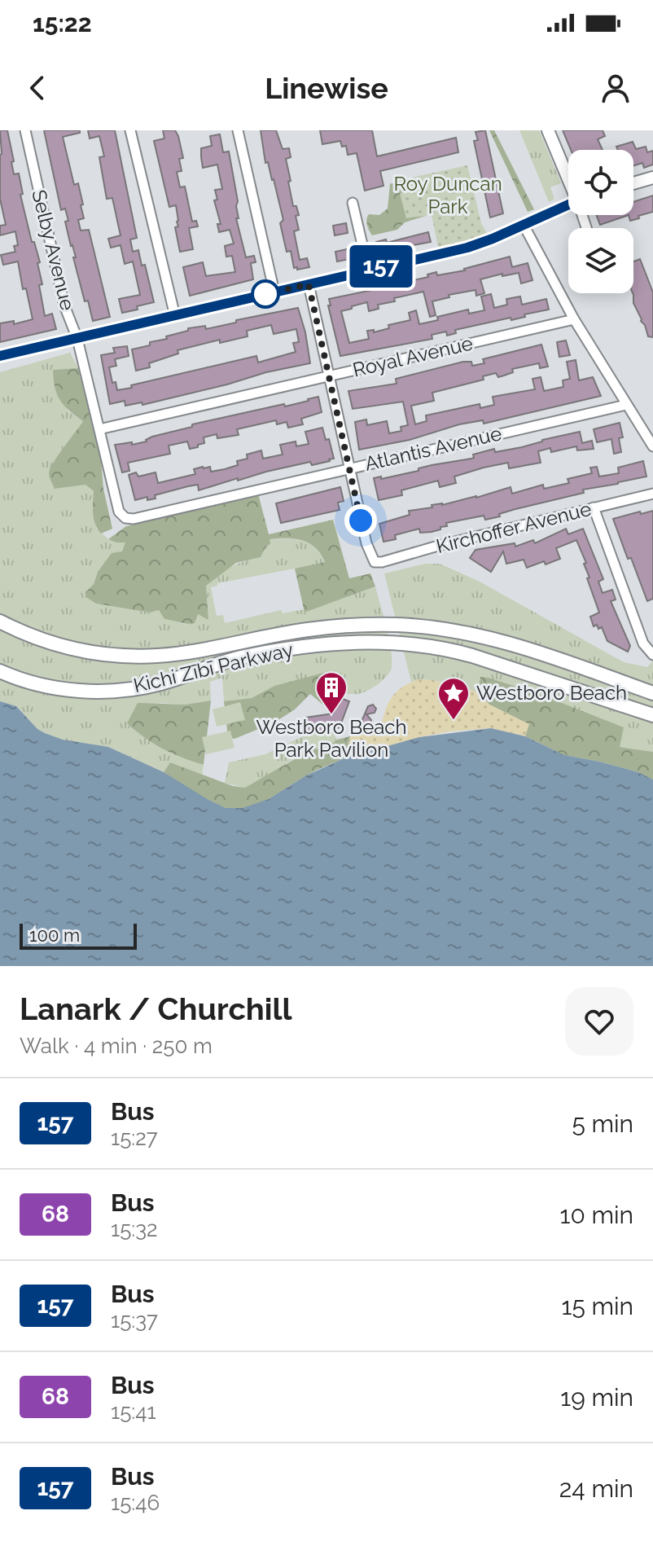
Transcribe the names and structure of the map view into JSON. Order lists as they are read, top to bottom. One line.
{"streets":{"highway":["Kichi Zībī Parkway"],"street":["Selby Avenue","Royal Avenue","Atlantis Avenue","Kirchoffer Avenue"]},"crossings":[["Selby Avenue","Royal Avenue"],["Selby Avenue","Atlantis Avenue"],["Atlantis Avenue","Kirchoffer Avenue"]],"parks":["Roy Duncan Park"],"places":{"building":["Westboro Beach Park Pavilion"],"place":["Westboro Beach"]},"lines":["bus line 157"],"scale_bar":"100 m","page":{"status":"15:22","header":"Linewise","on_map":"157","scale":"100 m","heading":["Lanark / Churchill","Walk · 4 min · 250 m"],"list":[{"mark":"157","name":"Bus","note":"15:27","value":"5 min"},{"mark":"68","name":"Bus","note":"15:32","value":"10 min"},{"mark":"157","name":"Bus","note":"15:37","value":"15 min"},{"mark":"68","name":"Bus","note":"15:41","value":"19 min"},{"mark":"157","name":"Bus","note":"15:46","value":"24 min"}]}}
